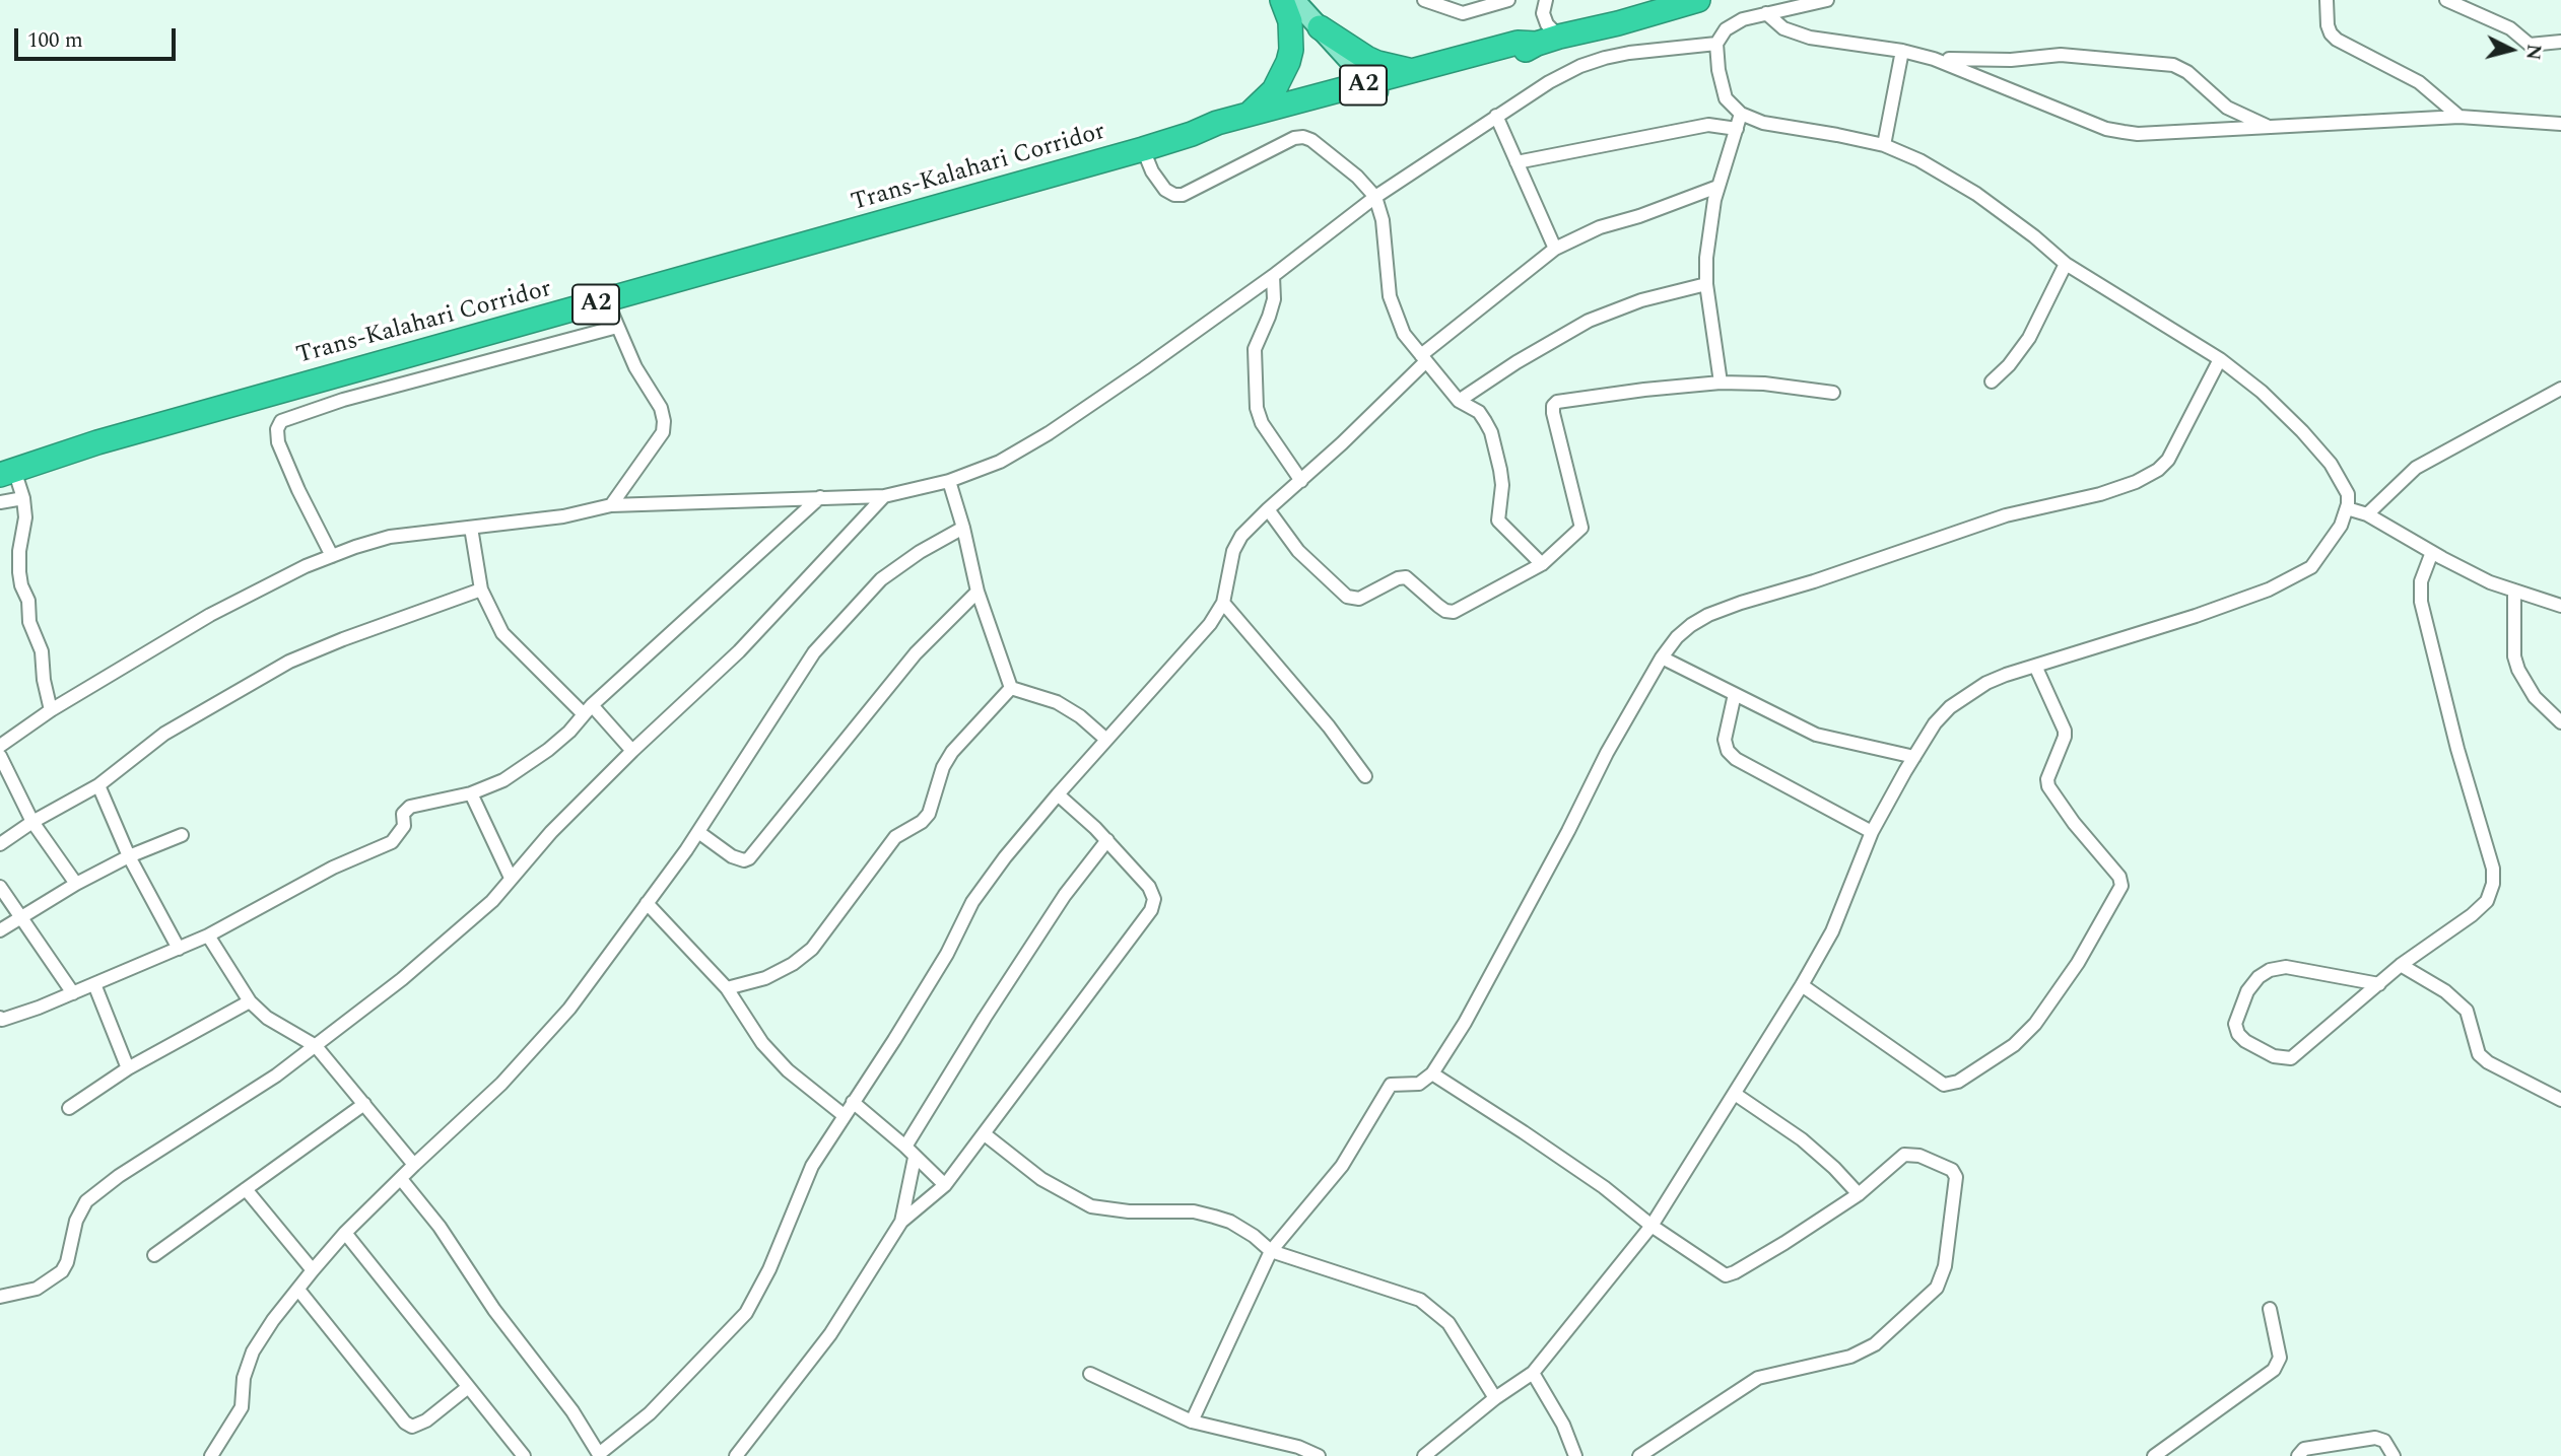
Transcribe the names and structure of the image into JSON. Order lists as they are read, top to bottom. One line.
{"streets":{"highway":["A2","Trans-Kalahari Corridor"]},"scale_bar":"100 m","north":"right"}
